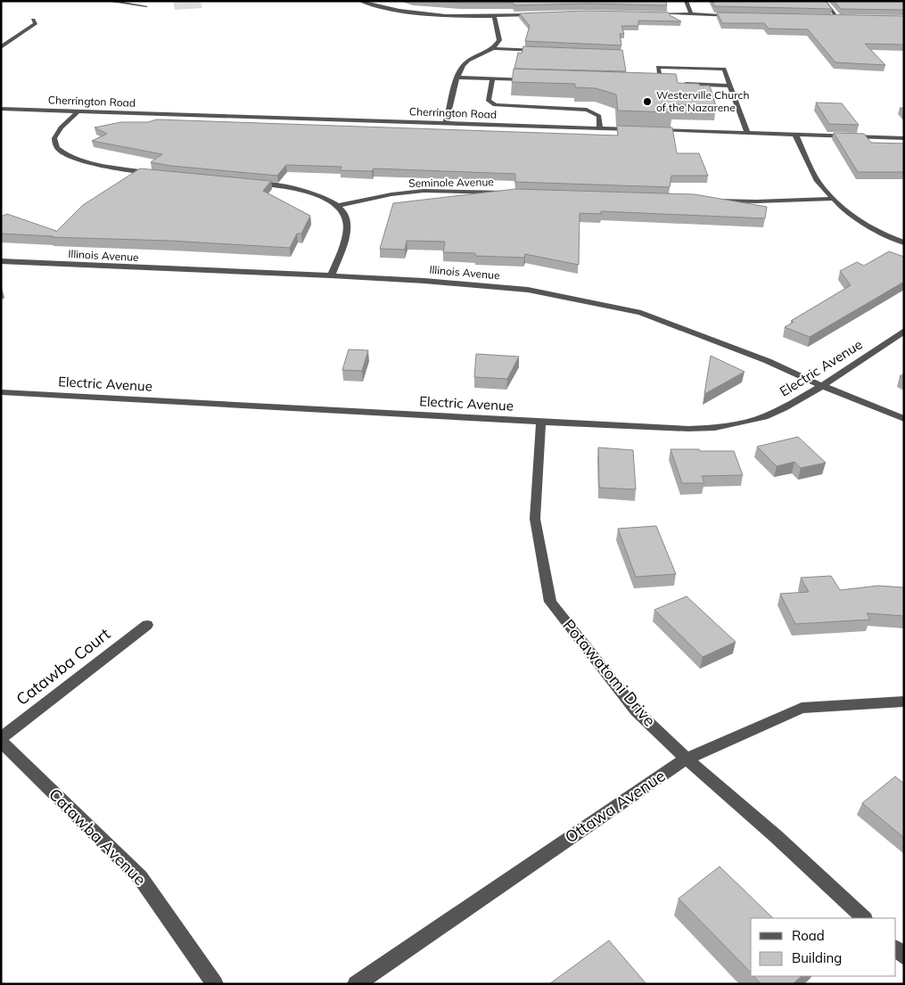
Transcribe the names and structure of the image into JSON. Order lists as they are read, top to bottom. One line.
{"streets":{"street":["Cherrington Road","Seminole Avenue","Illinois Avenue","Electric Avenue","Catawba Court","Potawatomi Drive","Ottawa Avenue","Catawba Avenue"]},"crossings":[["Illinois Avenue","Electric Avenue"],["Electric Avenue","Potawatomi Drive"],["Catawba Court","Catawba Avenue"],["Potawatomi Drive","Ottawa Avenue"]],"places":["Westerville Church of the Nazarene"],"legend":["Road","Building"]}
